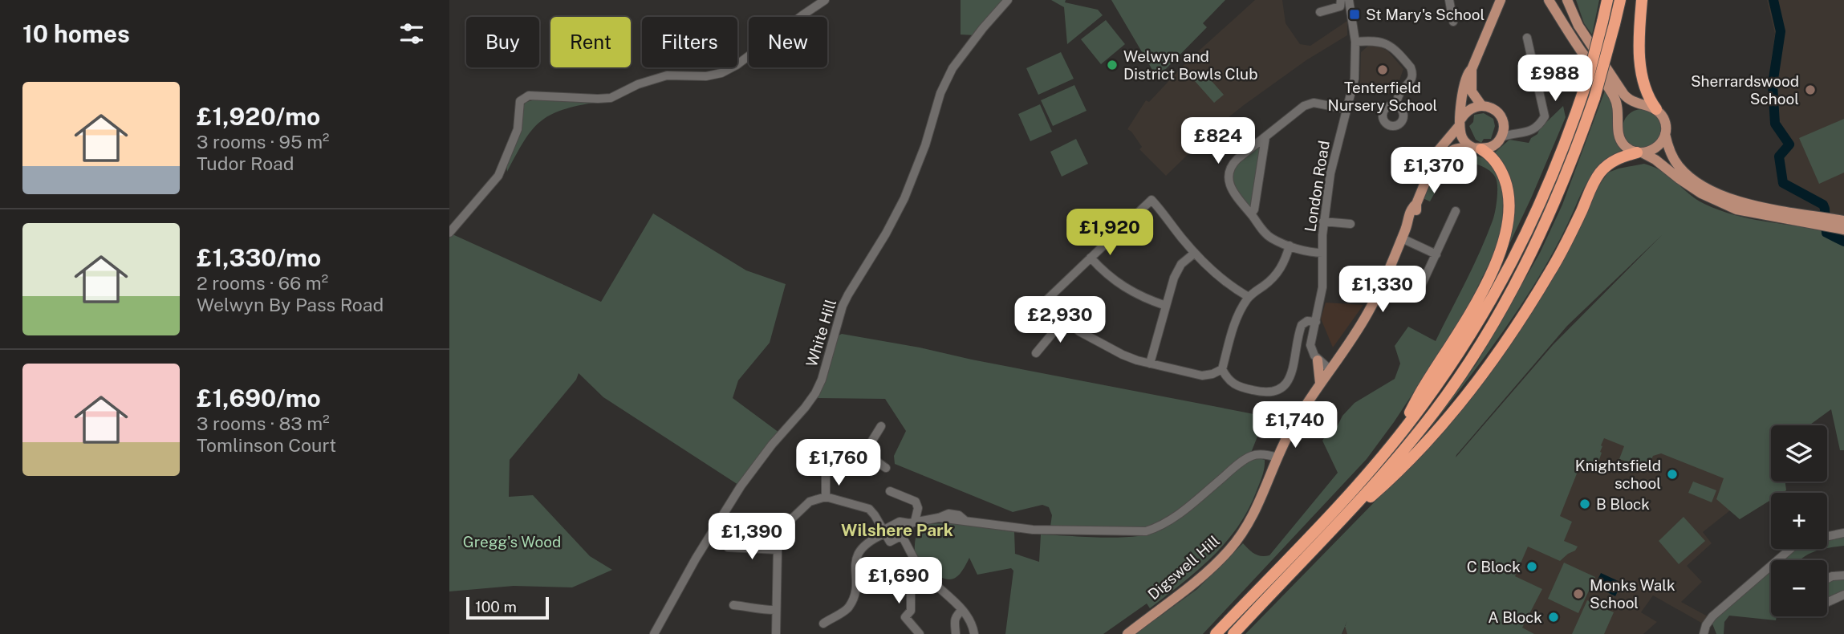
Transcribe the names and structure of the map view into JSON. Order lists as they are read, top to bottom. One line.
{"streets":{"main road":["Digswell Hill"],"street":["London Road","White Hill"]},"districts":["Wilshere Park"],"parks":["Gregg's Wood"],"places":{"transit":["St Mary's School"],"other":["Welwyn and District Bowls Club","Tenterfield Nursery School","Sherrardswood School","Knightsfield school","B Block","C Block","Monks Walk School","A Block"]},"scale_bar":"100 m","page":{"heading":"10 homes","chip":["Buy","Rent","Filters","New"],"price":["£988","£824","£1,370","£1,920","£1,330","£2,930","£1,740","£1,760","£1,390","£1,690"],"list":[{"name":"£1,920/mo","note":"3 rooms · 95 m² · Tudor Road"},{"name":"£1,330/mo","note":"2 rooms · 66 m² · Welwyn By Pass Road"},{"name":"£1,690/mo","note":"3 rooms · 83 m² · Tomlinson Court"}],"map_buttons":["+","−"],"scale":"100 m"}}
